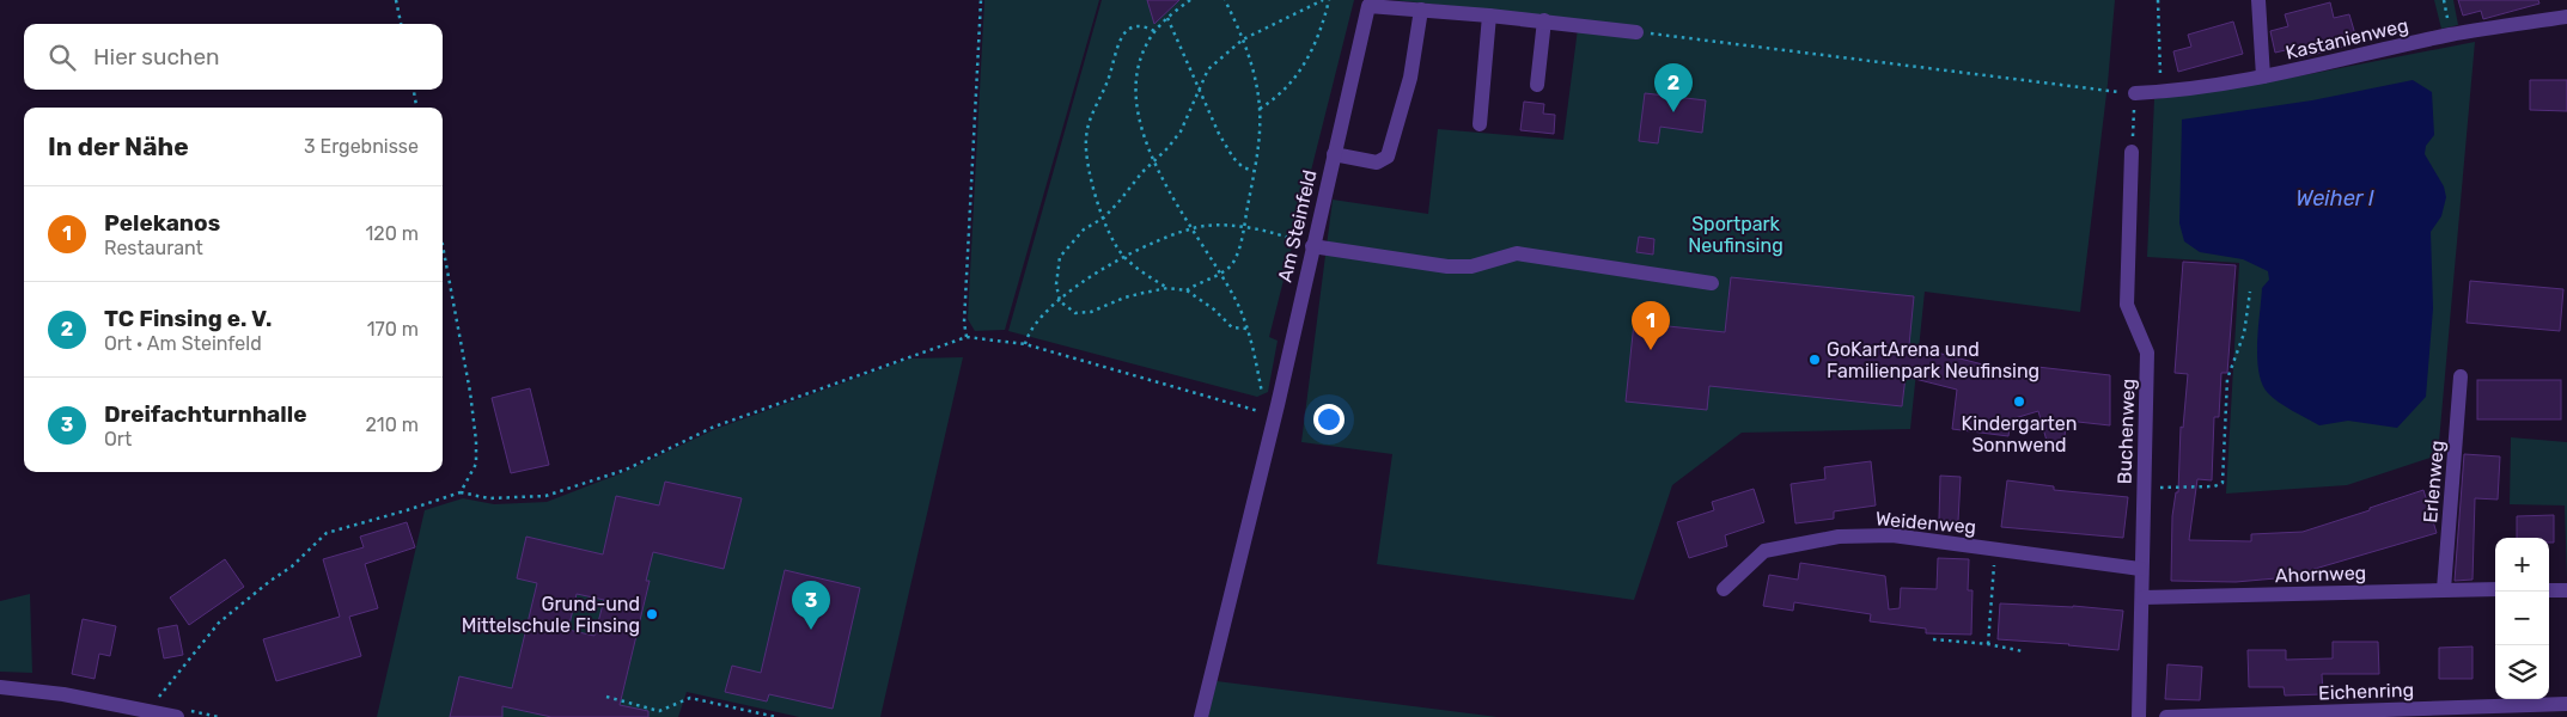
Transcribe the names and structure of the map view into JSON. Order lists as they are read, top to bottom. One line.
{"streets":{"street":["Kastanienweg","Am Steinfeld","Buchenweg","Erlenweg","Weidenweg","Ahornweg","Eichenring"]},"crossings":[["Buchenweg","Weidenweg"],["Buchenweg","Ahornweg"],["Erlenweg","Ahornweg"]],"water":["Weiher I"],"parks":["Sportpark Neufinsing"],"places":["GoKartArena und Familienpark Neufinsing","Kindergarten Sonnwend","Grund-und Mittelschule Finsing"],"page":{"search":"Hier suchen","pins":["2","1","3"],"heading":["In der Nähe","3 Ergebnisse"],"list":[{"mark":"1","name":"Pelekanos","note":"Restaurant","value":"120 m"},{"mark":"2","name":"TC Finsing e. V.","note":"Ort · Am Steinfeld","value":"170 m"},{"mark":"3","name":"Dreifachturnhalle","note":"Ort","value":"210 m"}],"map_buttons":["+","−"]}}
